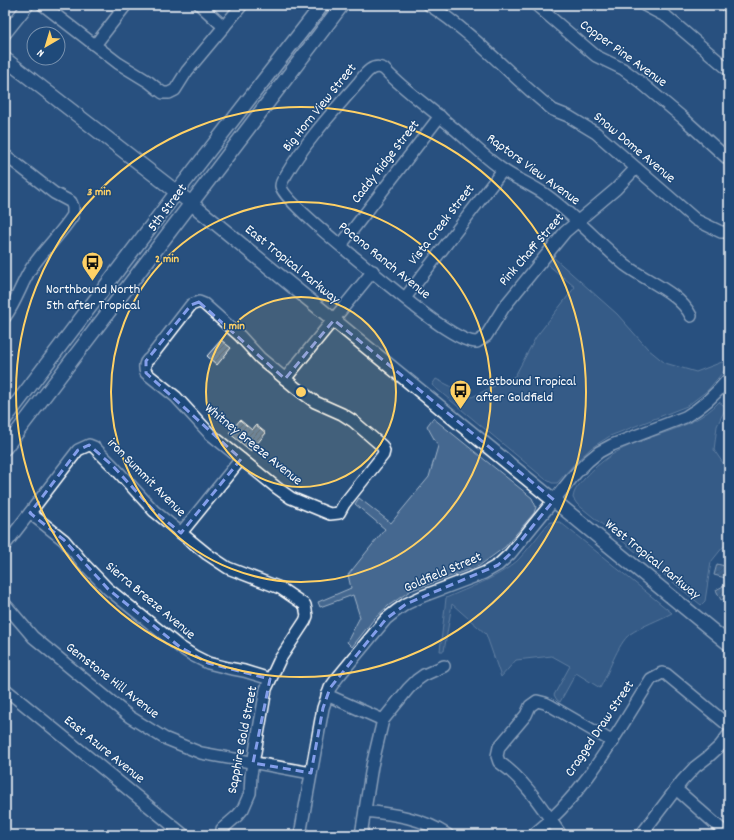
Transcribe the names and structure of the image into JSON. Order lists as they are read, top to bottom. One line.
{"streets":{"main road":["5th Street","East Tropical Parkway","West Tropical Parkway"],"street":["Copper Pine Avenue","Big Horn View Street","Snow Dome Avenue","Caddy Ridge Street","Raptors View Avenue","Vista Creek Street","Pink Chaff Street","Pocono Ranch Avenue","Whitney Breeze Avenue","iron Summit Avenue","Goldfield Street","Sierra Breeze Avenue","Gemstone Hill Avenue","Cragged Draw Street","Sapphire Gold Street","East Azure Avenue"]},"crossings":[["Big Horn View Street","Raptors View Avenue"],["Big Horn View Street","Pocono Ranch Avenue"],["Snow Dome Avenue","Pink Chaff Street"],["Caddy Ridge Street","Raptors View Avenue"],["Caddy Ridge Street","Pocono Ranch Avenue"],["Raptors View Avenue","Vista Creek Street"],["Raptors View Avenue","Pink Chaff Street"],["5th Street","East Tropical Parkway"],["Vista Creek Street","Pocono Ranch Avenue"],["Pink Chaff Street","Pocono Ranch Avenue"],["East Tropical Parkway","West Tropical Parkway"],["East Tropical Parkway","Goldfield Street"],["iron Summit Avenue","Sierra Breeze Avenue"],["iron Summit Avenue","Sapphire Gold Street"],["West Tropical Parkway","Goldfield Street"],["Goldfield Street","Gemstone Hill Avenue"],["Sierra Breeze Avenue","Sapphire Gold Street"],["Gemstone Hill Avenue","Sapphire Gold Street"]],"places":{"bus stop":["Northbound North 5th after Tropical","Eastbound Tropical after Goldfield"]},"north":"bottom left","rings":["3 min","2 min","1 min"]}
